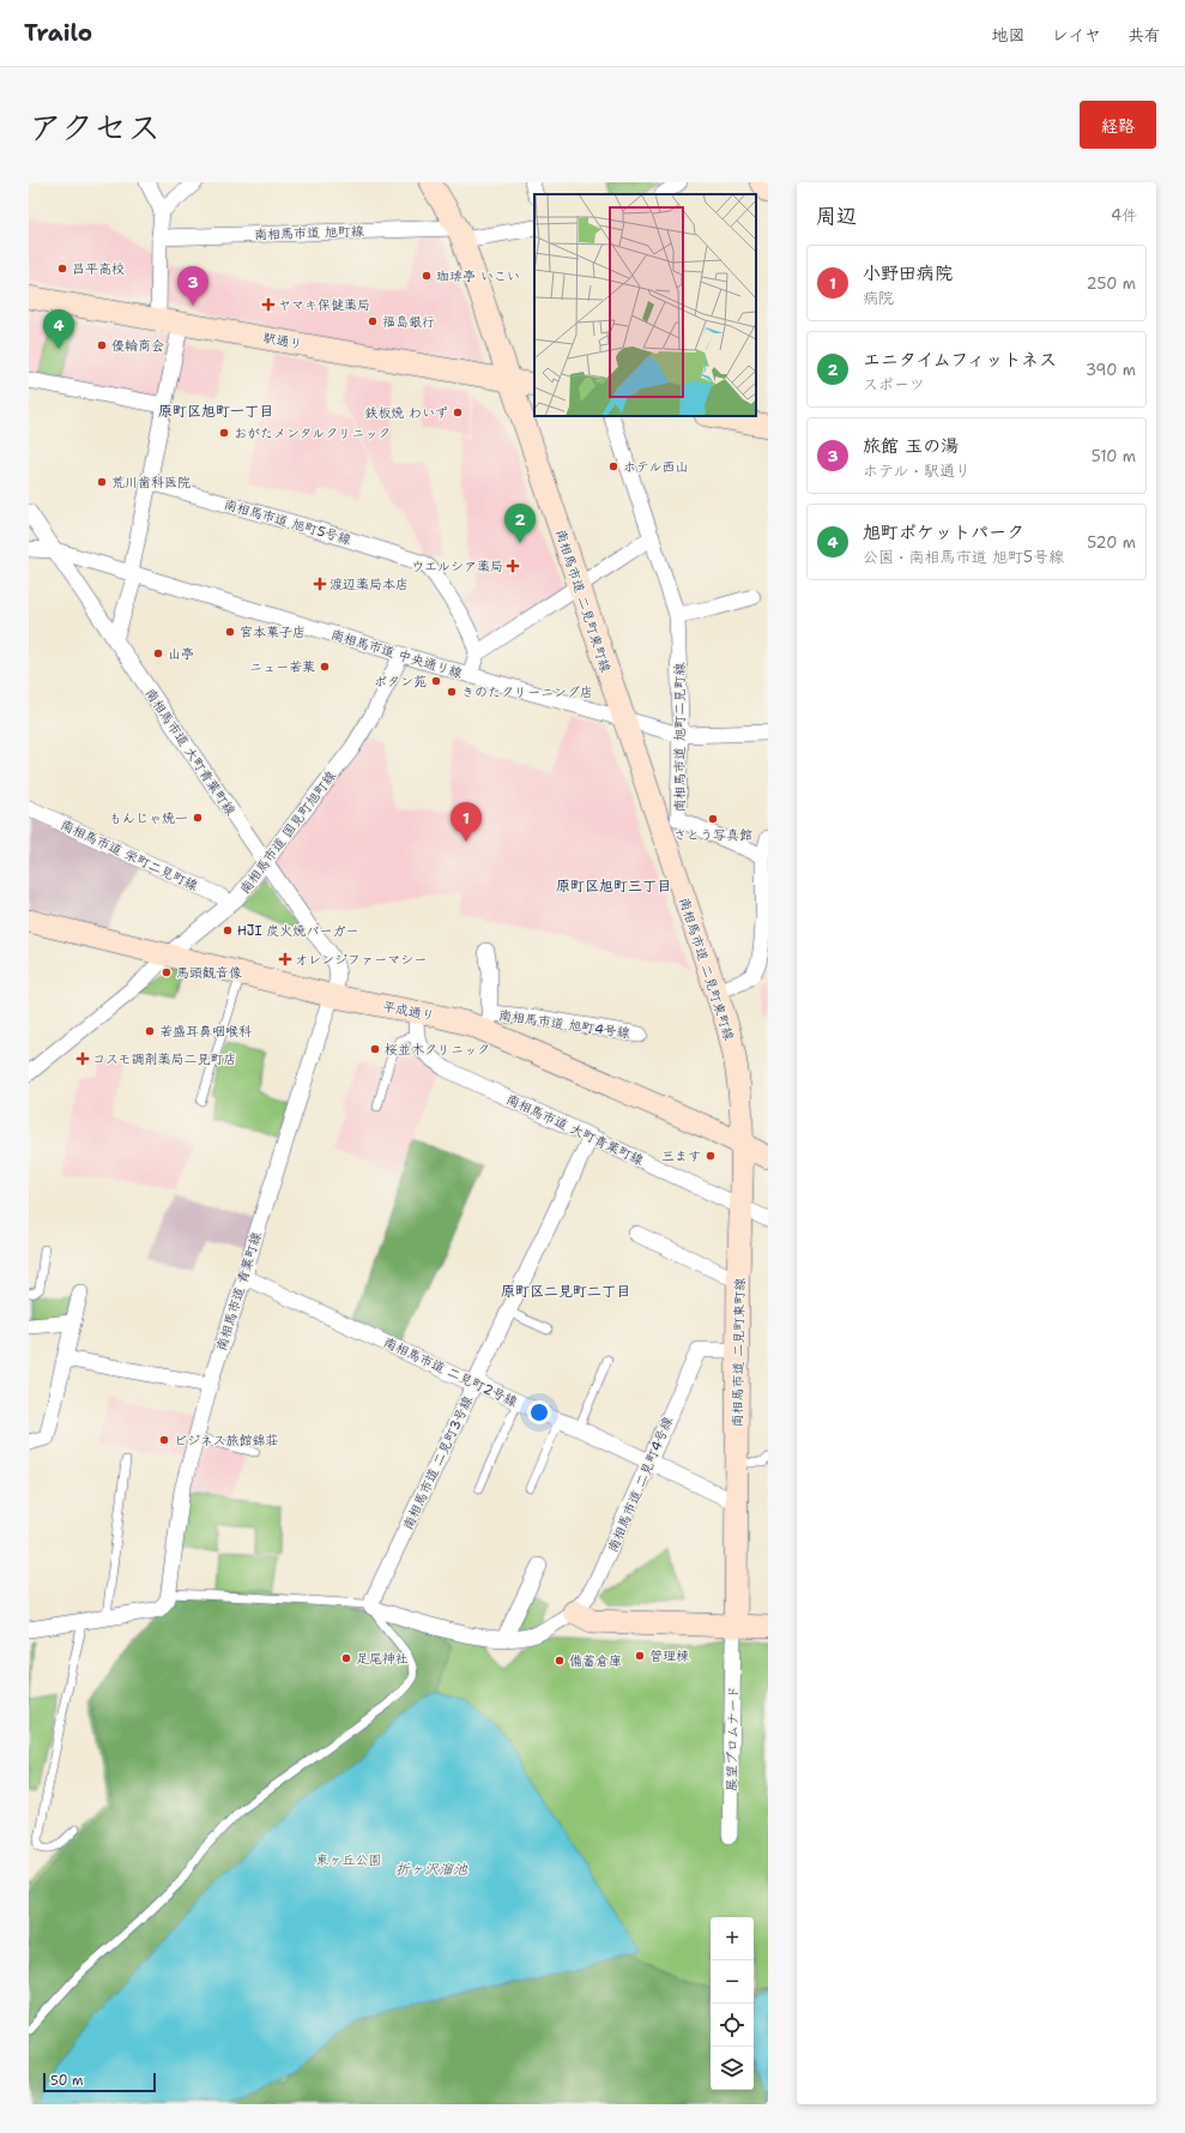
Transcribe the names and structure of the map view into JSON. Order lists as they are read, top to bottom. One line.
{"streets":{"street":["南相馬市道 旭町線","駅通り","南相馬市道 旭町5号線","南相馬市道 二見町東町線","南相馬市道 中央通り線","南相馬市道 旭町二見町線","南相馬市道 大町青葉町線","南相馬市道 国見町旭町線","南相馬市道 栄町二見町線","平成通り","南相馬市道 旭町4号線","南相馬市道 青葉町線","南相馬市道 二見町2号線","南相馬市道 二見町3号線","南相馬市道 二見町4号線","展望プロムナード"]},"crossings":[["南相馬市道 旭町線","南相馬市道 二見町東町線"],["駅通り","南相馬市道 二見町東町線"],["南相馬市道 二見町東町線","南相馬市道 中央通り線"],["南相馬市道 二見町東町線","南相馬市道 旭町二見町線"],["南相馬市道 二見町東町線","南相馬市道 大町青葉町線"],["南相馬市道 二見町東町線","平成通り"],["南相馬市道 二見町東町線","南相馬市道 二見町2号線"],["南相馬市道 二見町東町線","南相馬市道 二見町4号線"],["南相馬市道 二見町東町線","展望プロムナード"],["南相馬市道 中央通り線","南相馬市道 旭町二見町線"],["南相馬市道 中央通り線","南相馬市道 大町青葉町線"],["南相馬市道 中央通り線","南相馬市道 国見町旭町線"],["南相馬市道 大町青葉町線","南相馬市道 国見町旭町線"],["南相馬市道 大町青葉町線","平成通り"],["南相馬市道 大町青葉町線","南相馬市道 青葉町線"],["南相馬市道 大町青葉町線","南相馬市道 二見町3号線"],["南相馬市道 国見町旭町線","南相馬市道 栄町二見町線"],["南相馬市道 国見町旭町線","平成通り"],["平成通り","南相馬市道 旭町4号線"],["平成通り","南相馬市道 青葉町線"],["南相馬市道 青葉町線","南相馬市道 二見町2号線"],["南相馬市道 二見町2号線","南相馬市道 二見町3号線"],["南相馬市道 二見町2号線","南相馬市道 二見町4号線"],["南相馬市道 二見町3号線","南相馬市道 二見町4号線"]],"districts":["原町区旭町一丁目","原町区旭町三丁目","原町区二見町二丁目"],"water":["折ヶ沢溜池"],"parks":["東ヶ丘公園"],"places":{"other":["昌平高校","珈琲亭 いこい","福島銀行","優輪商会","鉄板焼 わいず","おがたメンタルクリニック","ホテル西山","荒川歯科医院","宮本菓子店","山亭","ニュー若葉","ボタン苑","きのたクリーニング店","もんじゃ焼一","さとう写真館","HJI 炭火焼バーガー","馬頭観音像","若盛耳鼻咽喉科","桜並木クリニック","三ます","ビジネス旅館錦荘","管理棟","足尾神社","備蓄倉庫"],"health":["ヤマキ保健薬局","ウエルシア薬局","渡辺薬局本店","オレンジファーマシー","コスモ調剤薬局二見町店"]},"scale_bar":"50 m","page":{"header":"Trailo","nav":["地図","レイヤ","共有"],"title":"アクセス","buttons":"経路","heading":["周辺","4件"],"list":[{"mark":"1","name":"小野田病院","note":"病院","value":"250 m"},{"mark":"2","name":"エニタイムフィットネス","note":"スポーツ","value":"390 m"},{"mark":"3","name":"旅館 玉の湯","note":"ホテル · 駅通り","value":"510 m"},{"mark":"4","name":"旭町ポケットパーク","note":"公園 · 南相馬市道 旭町5号線","value":"520 m"}],"pins":["3","4","2","1"],"map_buttons":["+","−"],"scale":"50 m"}}
